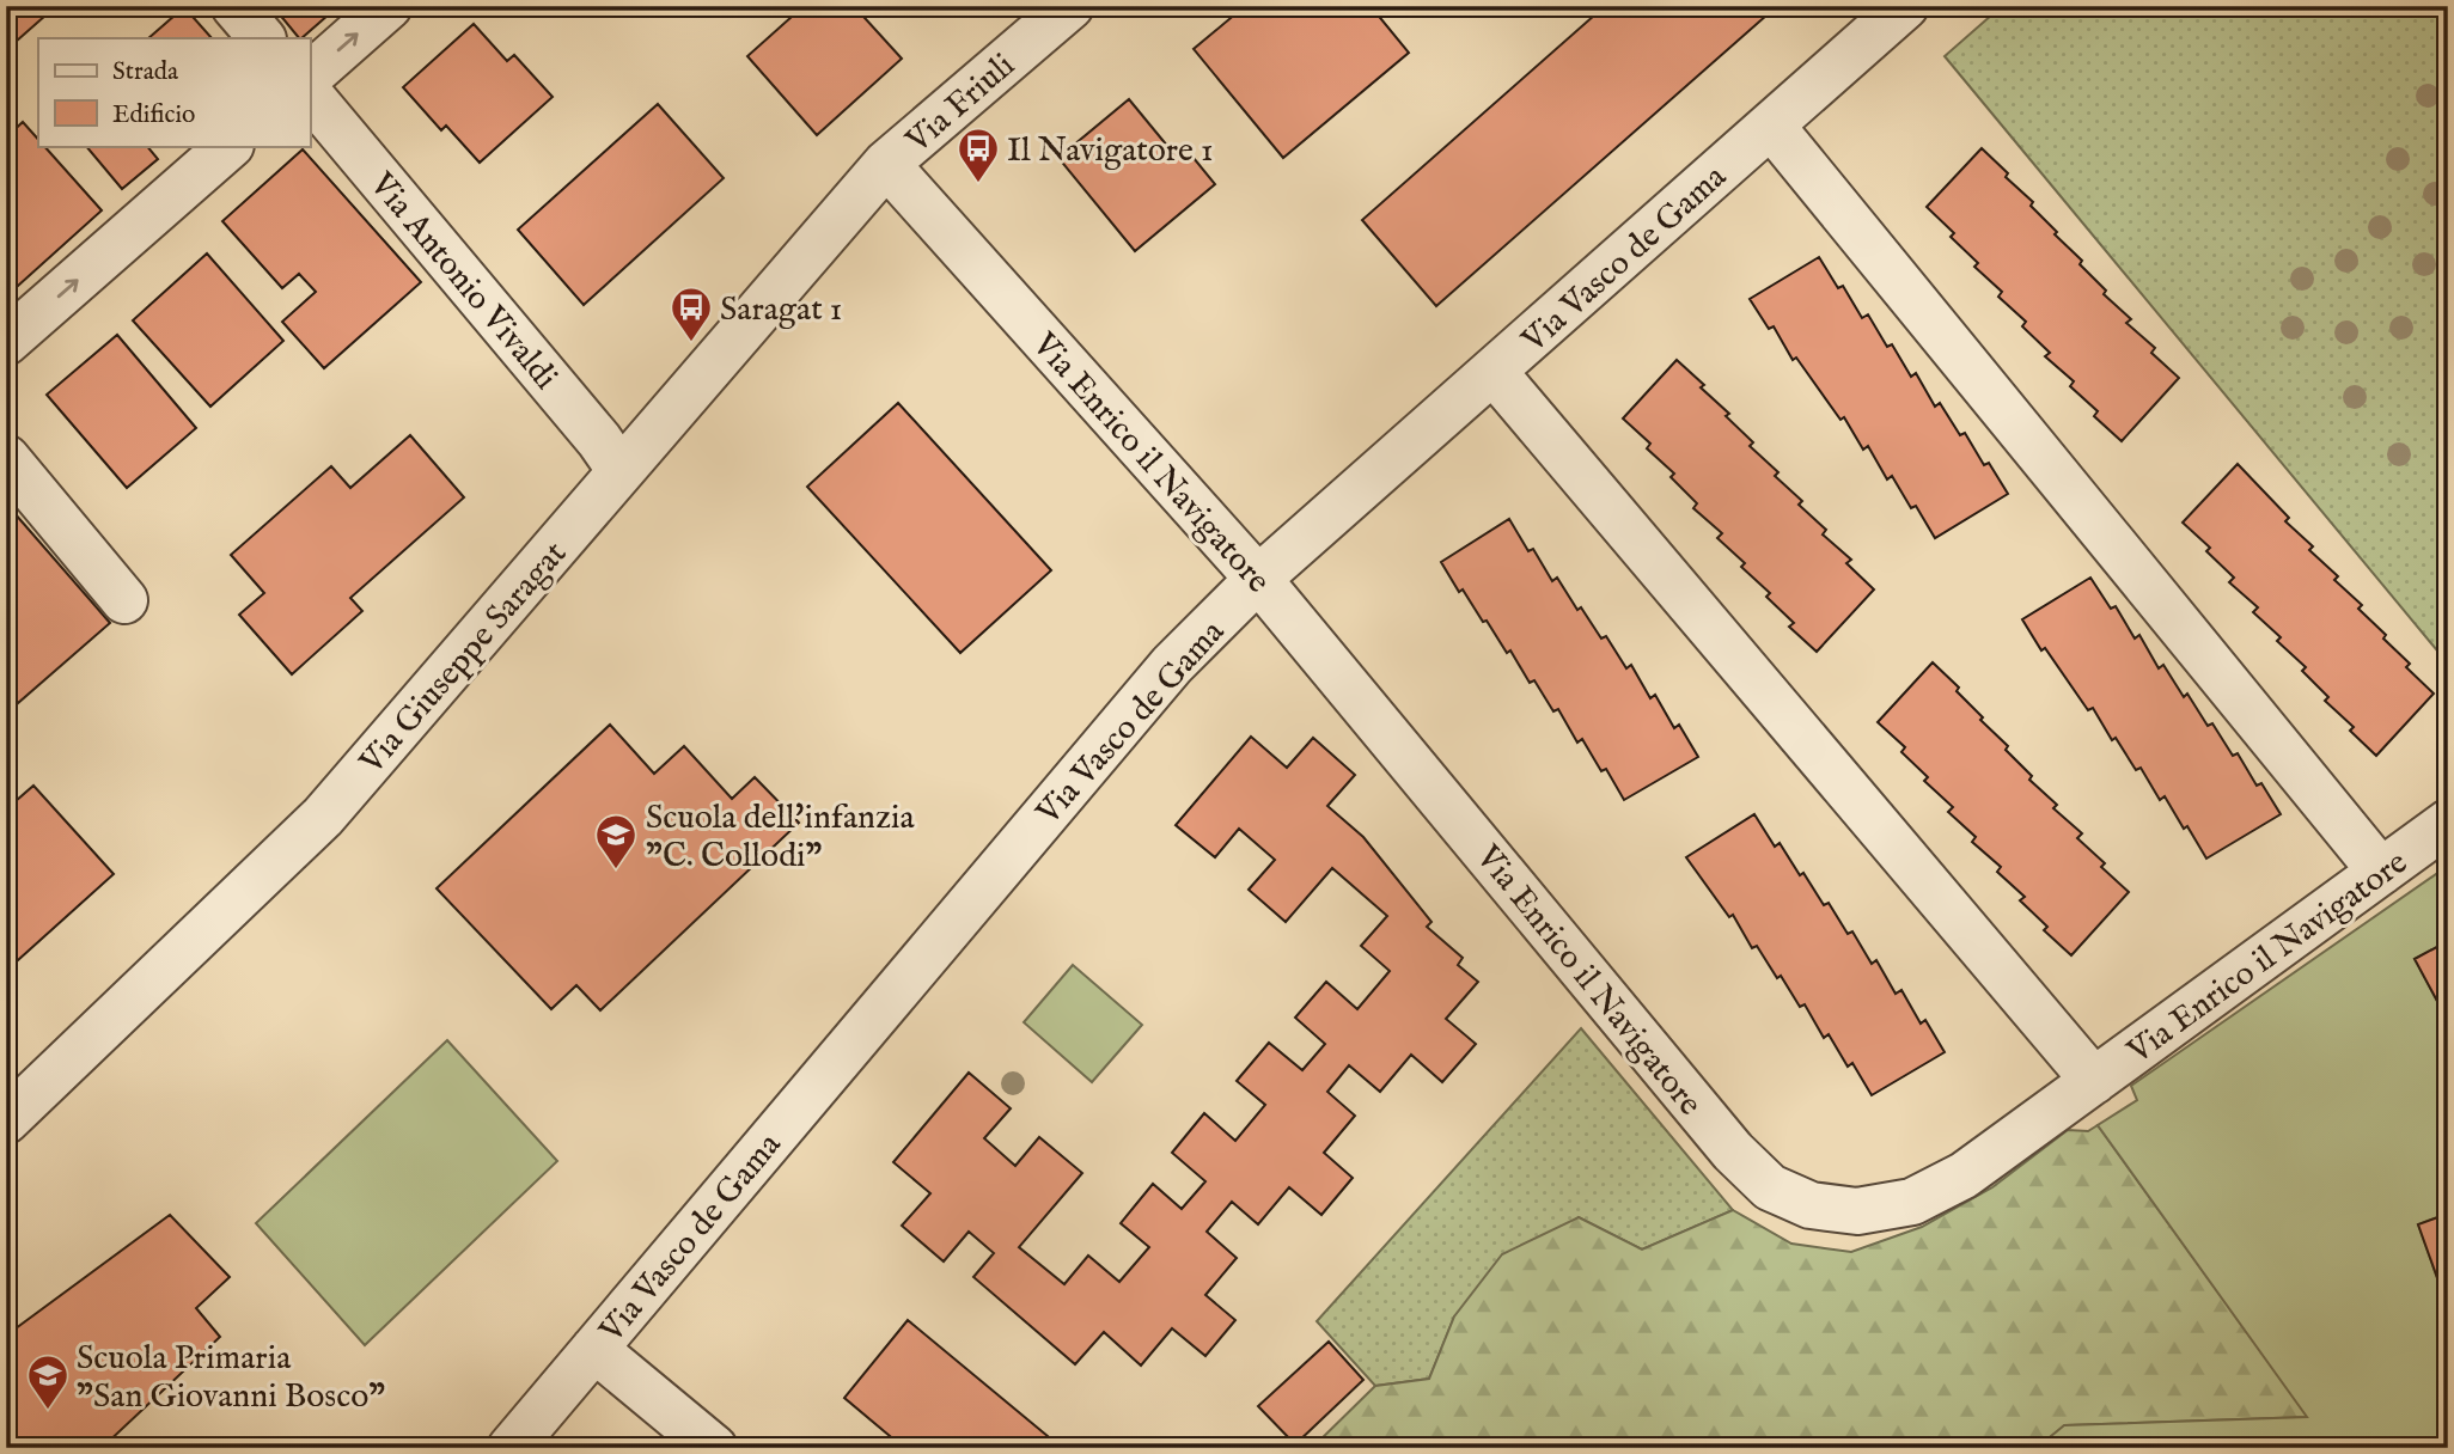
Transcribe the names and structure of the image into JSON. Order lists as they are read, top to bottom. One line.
{"streets":{"street":["Via Friuli","Via Vasco de Gama","Via Antonio Vivaldi","Via Enrico il Navigatore","Via Giuseppe Saragat"]},"crossings":[["Via Friuli","Via Enrico il Navigatore"],["Via Friuli","Via Giuseppe Saragat"],["Via Vasco de Gama","Via Enrico il Navigatore"],["Via Antonio Vivaldi","Via Giuseppe Saragat"],["Via Enrico il Navigatore","Via Giuseppe Saragat"]],"places":{"bus stop":["Il Navigatore 1","Saragat 1"],"school or university":["Scuola dell'infanzia \"C. Collodi\"","Scuola Primaria \"San Giovanni Bosco\""]},"legend":["Strada","Edificio"]}
